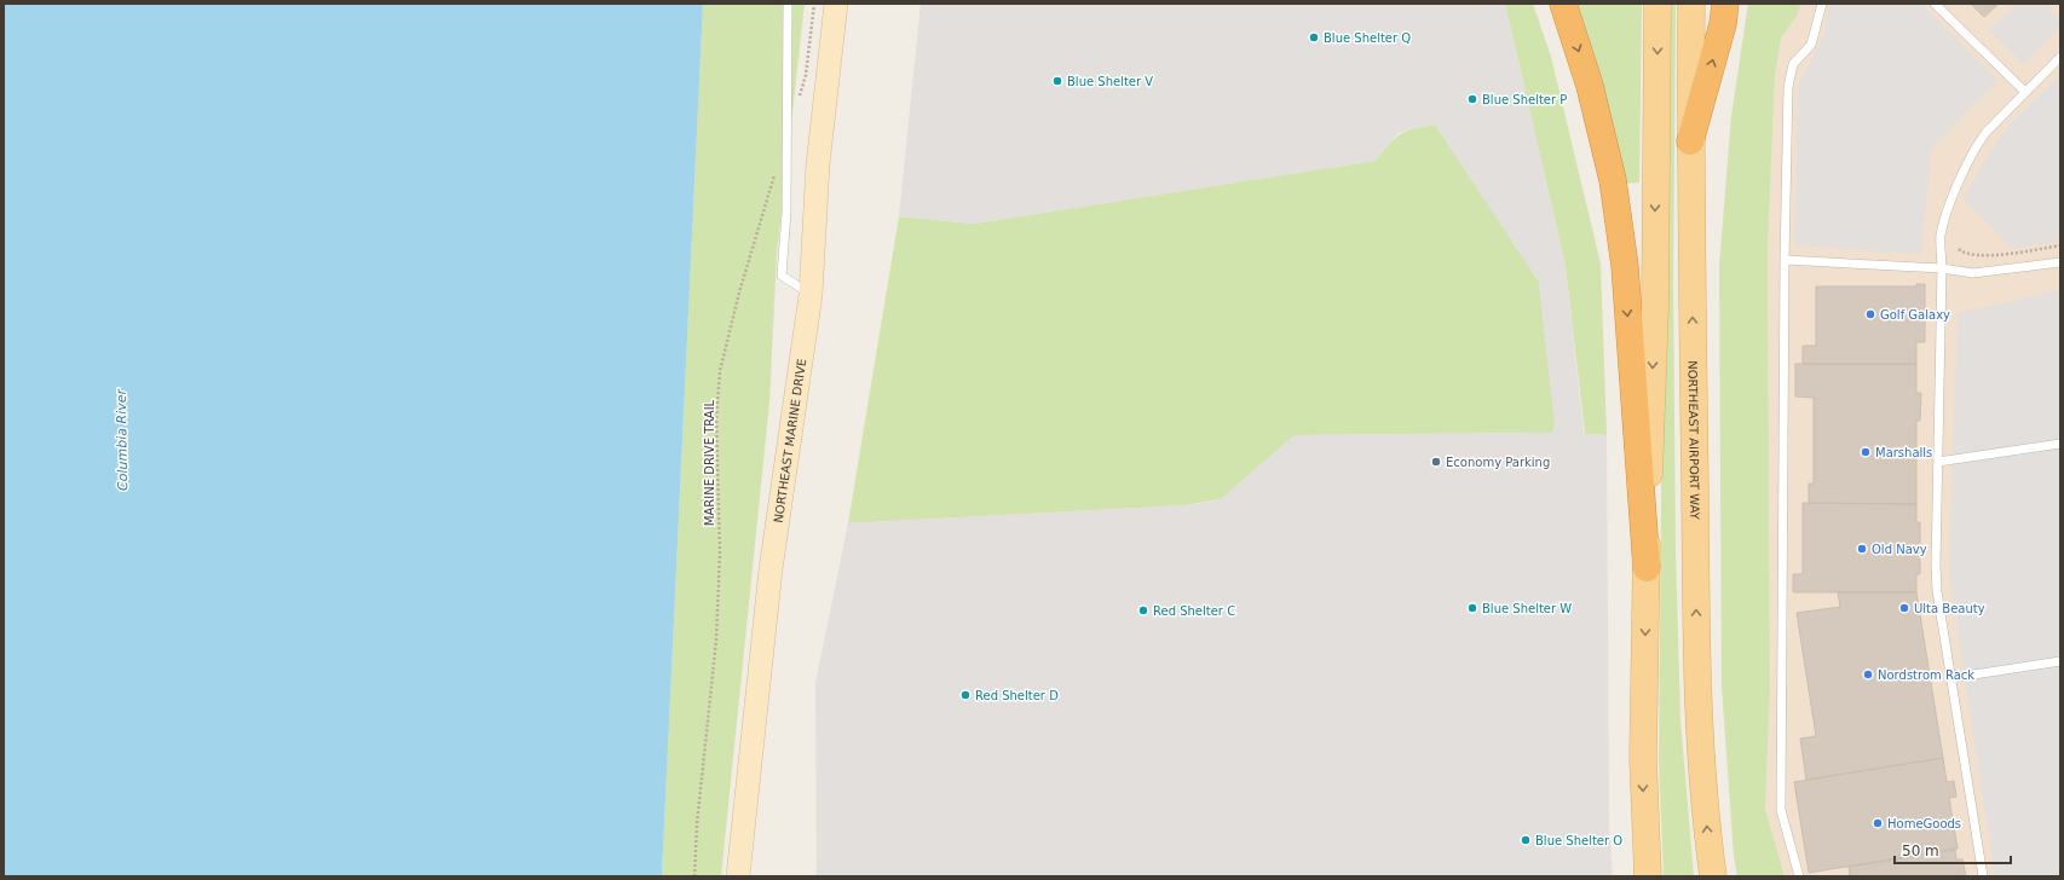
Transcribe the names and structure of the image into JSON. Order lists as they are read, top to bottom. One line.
{"streets":{"main road":["NORTHEAST MARINE DRIVE","NORTHEAST AIRPORT WAY"],"path":["MARINE DRIVE TRAIL"]},"water":["Columbia River"],"places":["Blue Shelter Q","Blue Shelter V","Blue Shelter P","Golf Galaxy","Marshalls","Economy Parking","Old Navy","Blue Shelter W","Ulta Beauty","Red Shelter C","Nordstrom Rack","Red Shelter D","HomeGoods","Blue Shelter O"],"scale_bar":"50 m"}
